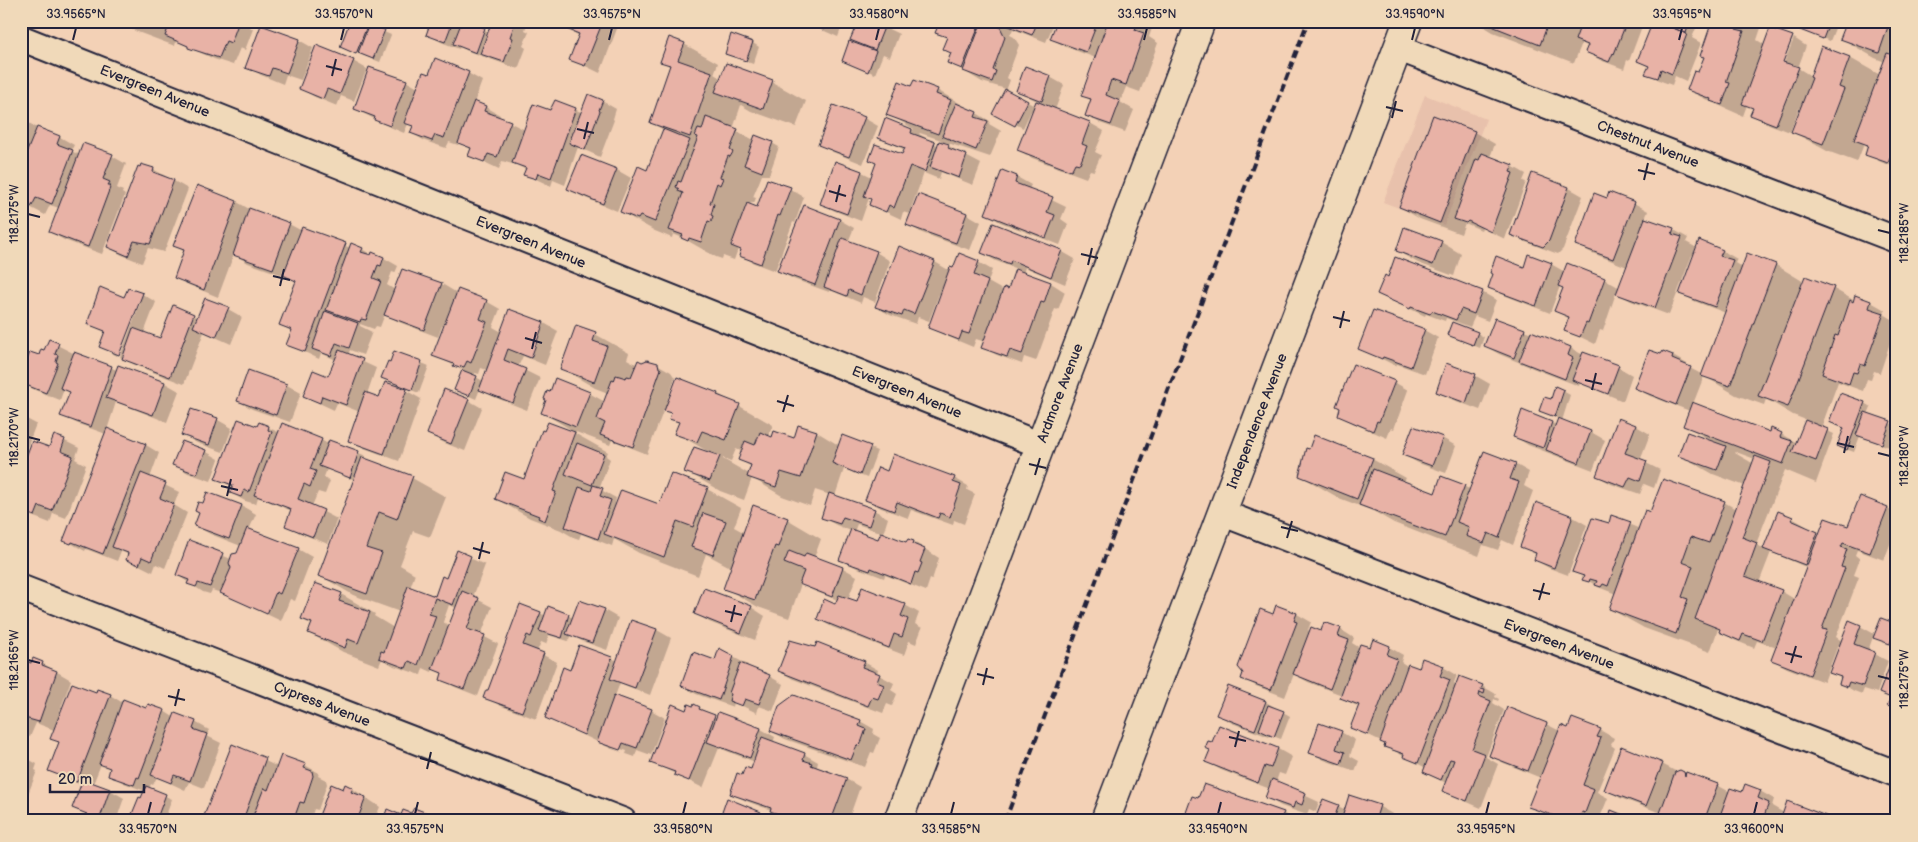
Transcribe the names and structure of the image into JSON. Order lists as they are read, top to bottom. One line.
{"streets":{"street":["Evergreen Avenue","Chestnut Avenue","Ardmore Avenue","Independence Avenue","Cypress Avenue"]},"crossings":[["Evergreen Avenue","Ardmore Avenue"],["Evergreen Avenue","Independence Avenue"],["Chestnut Avenue","Independence Avenue"]],"scale_bar":"20 m","coordinates":["33.9565°N","33.9570°N","33.9575°N","33.9580°N","33.9585°N","33.9590°N","33.9595°N","118.2175°W","118.2185°W","118.2170°W","118.2180°W","118.2165°W","33.9600°N"]}
